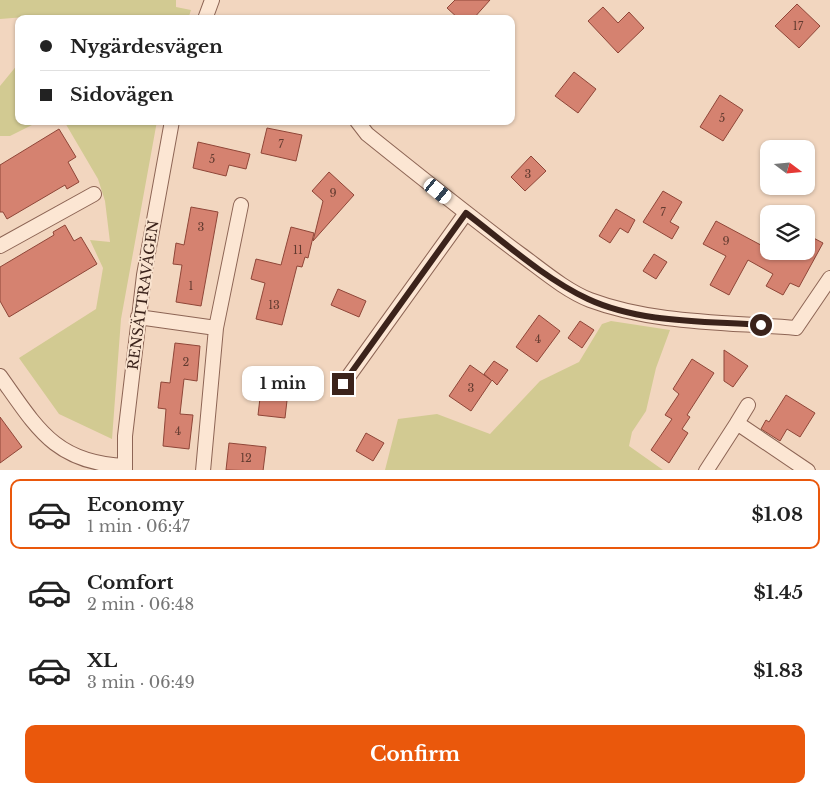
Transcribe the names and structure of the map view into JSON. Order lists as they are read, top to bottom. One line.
{"streets":{"street":["RENSÄTTRAVÄGEN"]},"house_numbers":["17","5","7","5","3","9","7","3","9","11","1","13","4","2","3","4","12"],"north":"right","page":{"banner":["Nygärdesvägen","Sidovägen"],"bubble":"1 min","list":[{"name":"Economy","note":"1 min · 06:47","value":"$1.08"},{"name":"Comfort","note":"2 min · 06:48","value":"$1.45"},{"name":"XL","note":"3 min · 06:49","value":"$1.83"}],"buttons":"Confirm"}}
